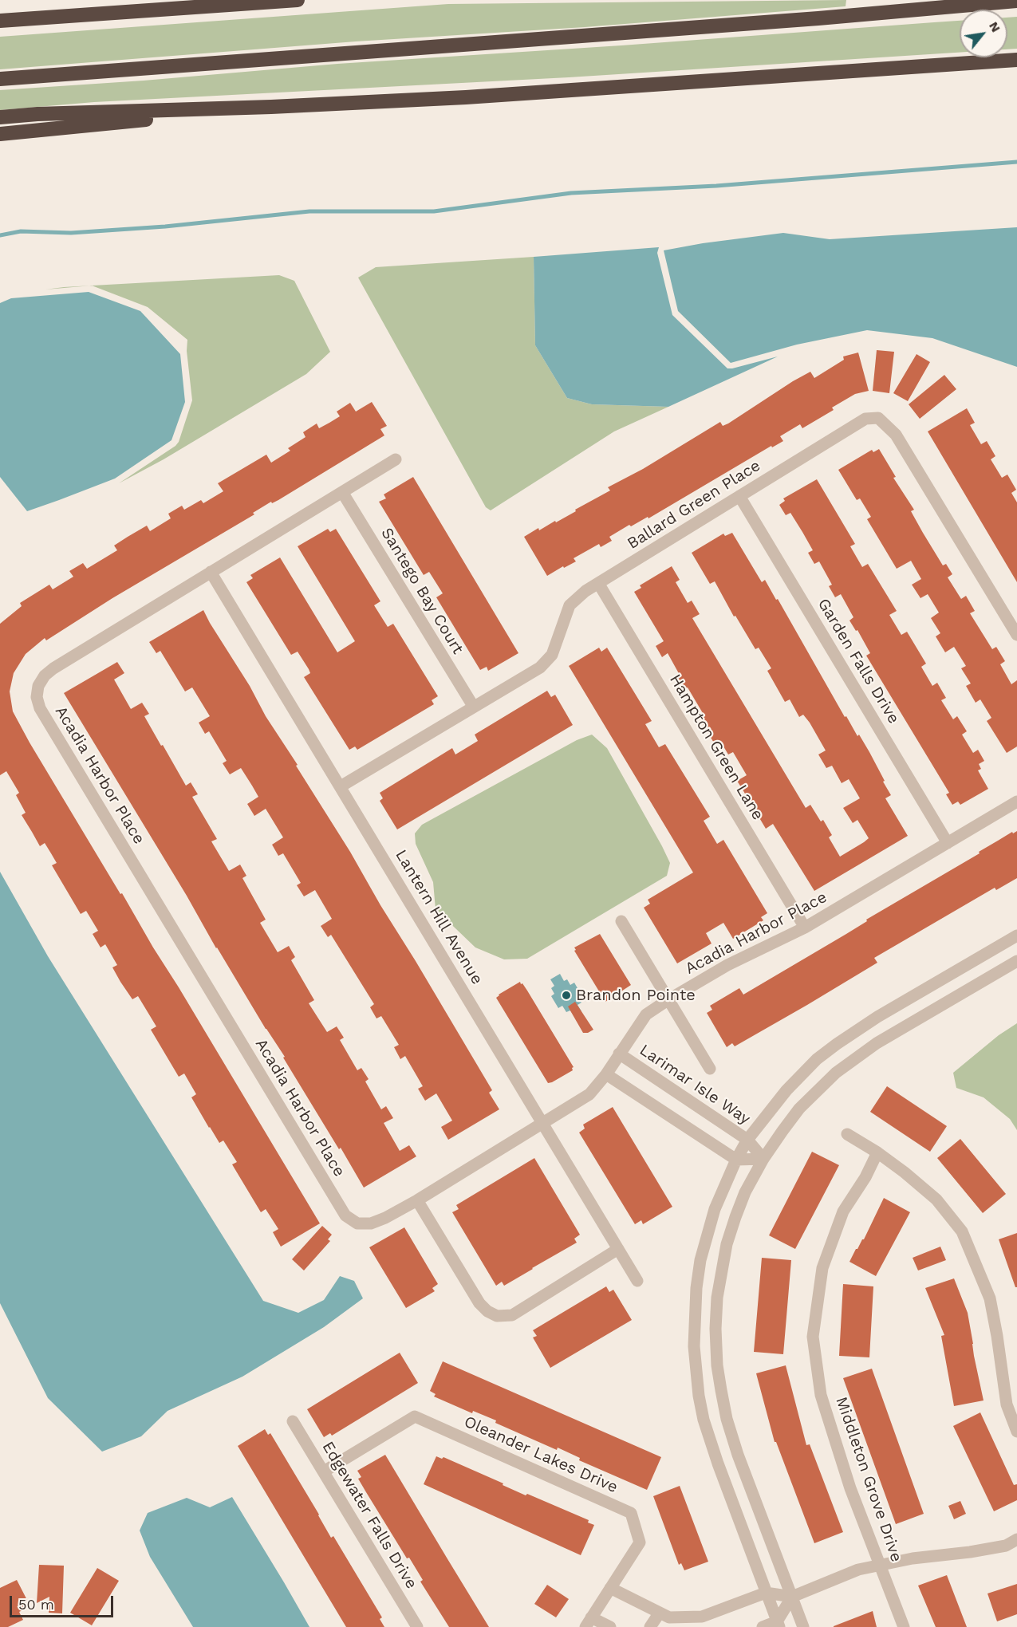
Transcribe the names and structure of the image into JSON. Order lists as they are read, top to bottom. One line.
{"streets":{"street":["Ballard Green Place","Santego Bay Court","Garden Falls Drive","Hampton Green Lane","Acadia Harbor Place","Lantern Hill Avenue","Larimar Isle Way","Oleander Lakes Drive","Middleton Grove Drive","Edgewater Falls Drive"]},"crossings":[["Ballard Green Place","Santego Bay Court"],["Ballard Green Place","Garden Falls Drive"],["Ballard Green Place","Hampton Green Lane"],["Ballard Green Place","Lantern Hill Avenue"],["Santego Bay Court","Acadia Harbor Place"],["Garden Falls Drive","Acadia Harbor Place"],["Hampton Green Lane","Acadia Harbor Place"],["Acadia Harbor Place","Lantern Hill Avenue"],["Acadia Harbor Place","Larimar Isle Way"],["Oleander Lakes Drive","Edgewater Falls Drive"]],"places":["Brandon Pointe"],"scale_bar":"50 m","north":"top right"}
